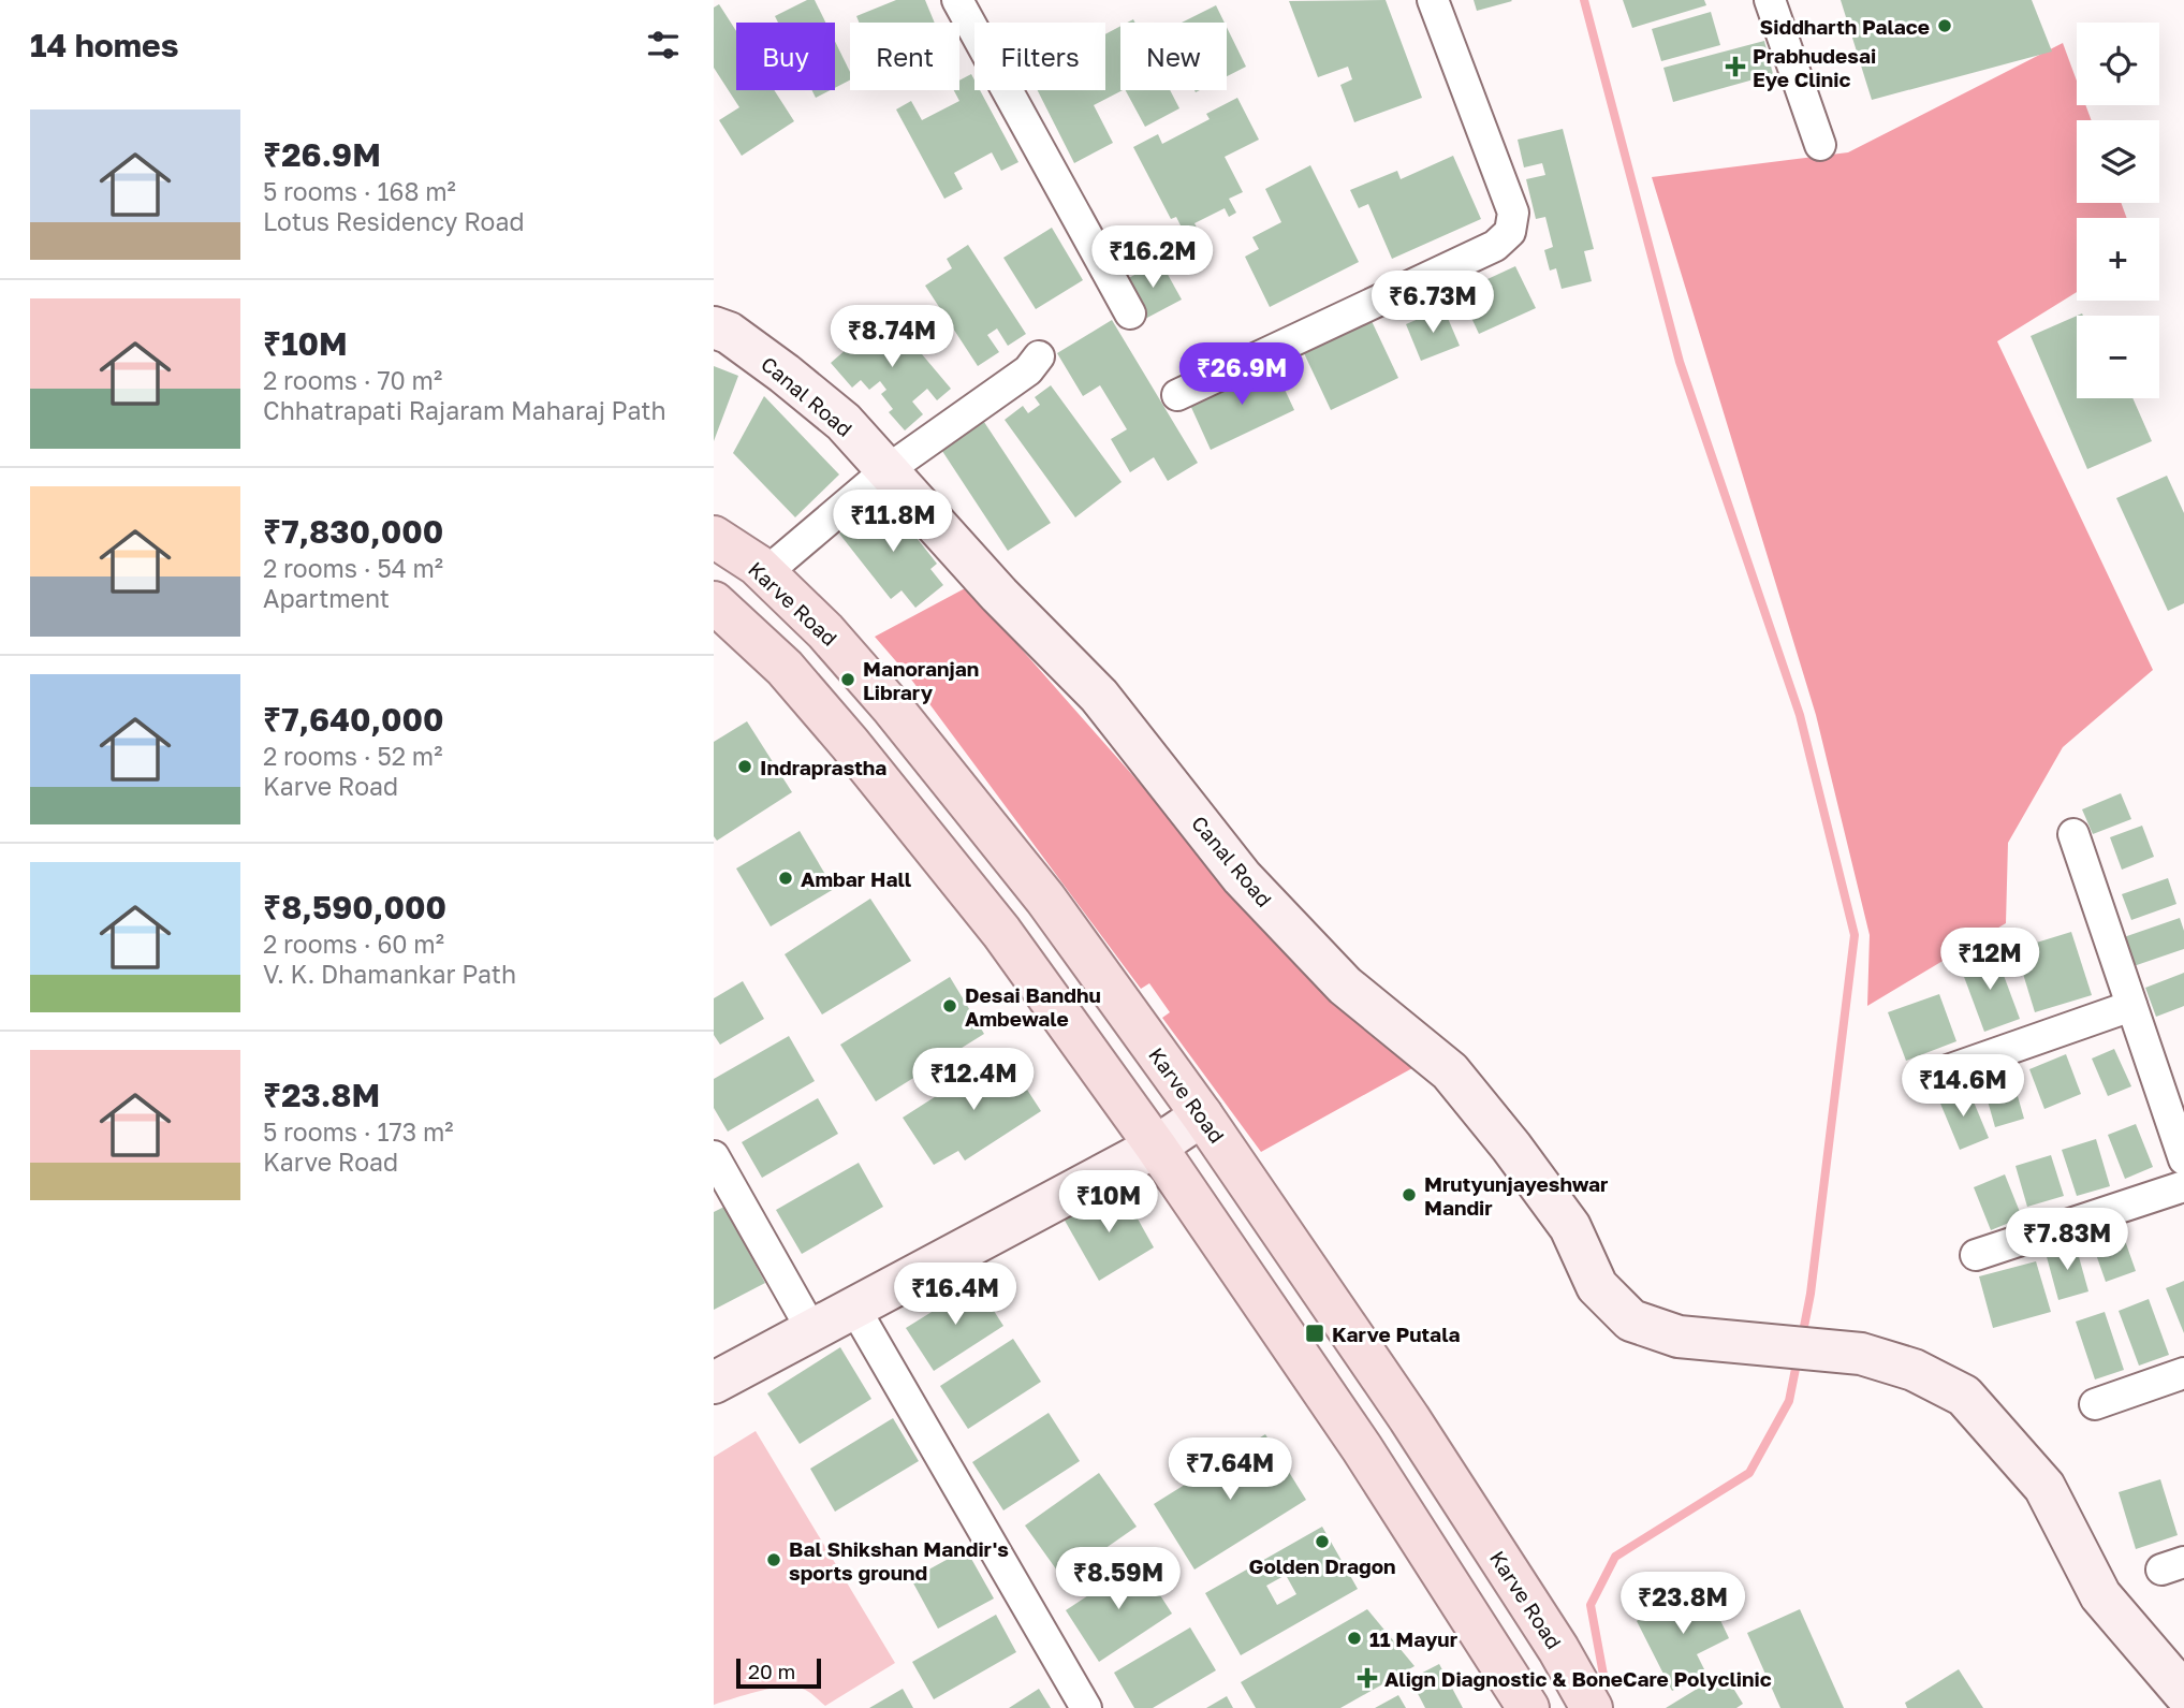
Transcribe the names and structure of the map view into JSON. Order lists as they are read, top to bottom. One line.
{"streets":{"main road":["Karve Road"],"street":["Canal Road"]},"places":{"other":["Siddharth Palace","Manoranjan Library","Indraprastha","Ambar Hall","Desai Bandhu Ambewale","Mrutyunjayeshwar Mandir","Golden Dragon","Bal Shikshan Mandir's sports ground","11 Mayur"],"health":["Prabhudesai Eye Clinic","Align Diagnostic & BoneCare Polyclinic"],"transit":["Karve Putala"]},"scale_bar":"20 m","page":{"heading":"14 homes","map_buttons":["+","−"],"chip":["Buy","Rent","Filters","New"],"list":[{"name":"₹26.9M","note":"5 rooms · 168 m² · Lotus Residency Road"},{"name":"₹10M","note":"2 rooms · 70 m² · Chhatrapati Rajaram Maharaj Path"},{"name":"₹7,830,000","note":"2 rooms · 54 m² · Apartment"},{"name":"₹7,640,000","note":"2 rooms · 52 m² · Karve Road"},{"name":"₹8,590,000","note":"2 rooms · 60 m² · V. K. Dhamankar Path"},{"name":"₹23.8M","note":"5 rooms · 173 m² · Karve Road"}],"price":["₹16.2M","₹6.73M","₹8.74M","₹26.9M","₹11.8M","₹12M","₹12.4M","₹14.6M","₹10M","₹7.83M","₹16.4M","₹7.64M","₹8.59M","₹23.8M"],"scale":"20 m"}}
